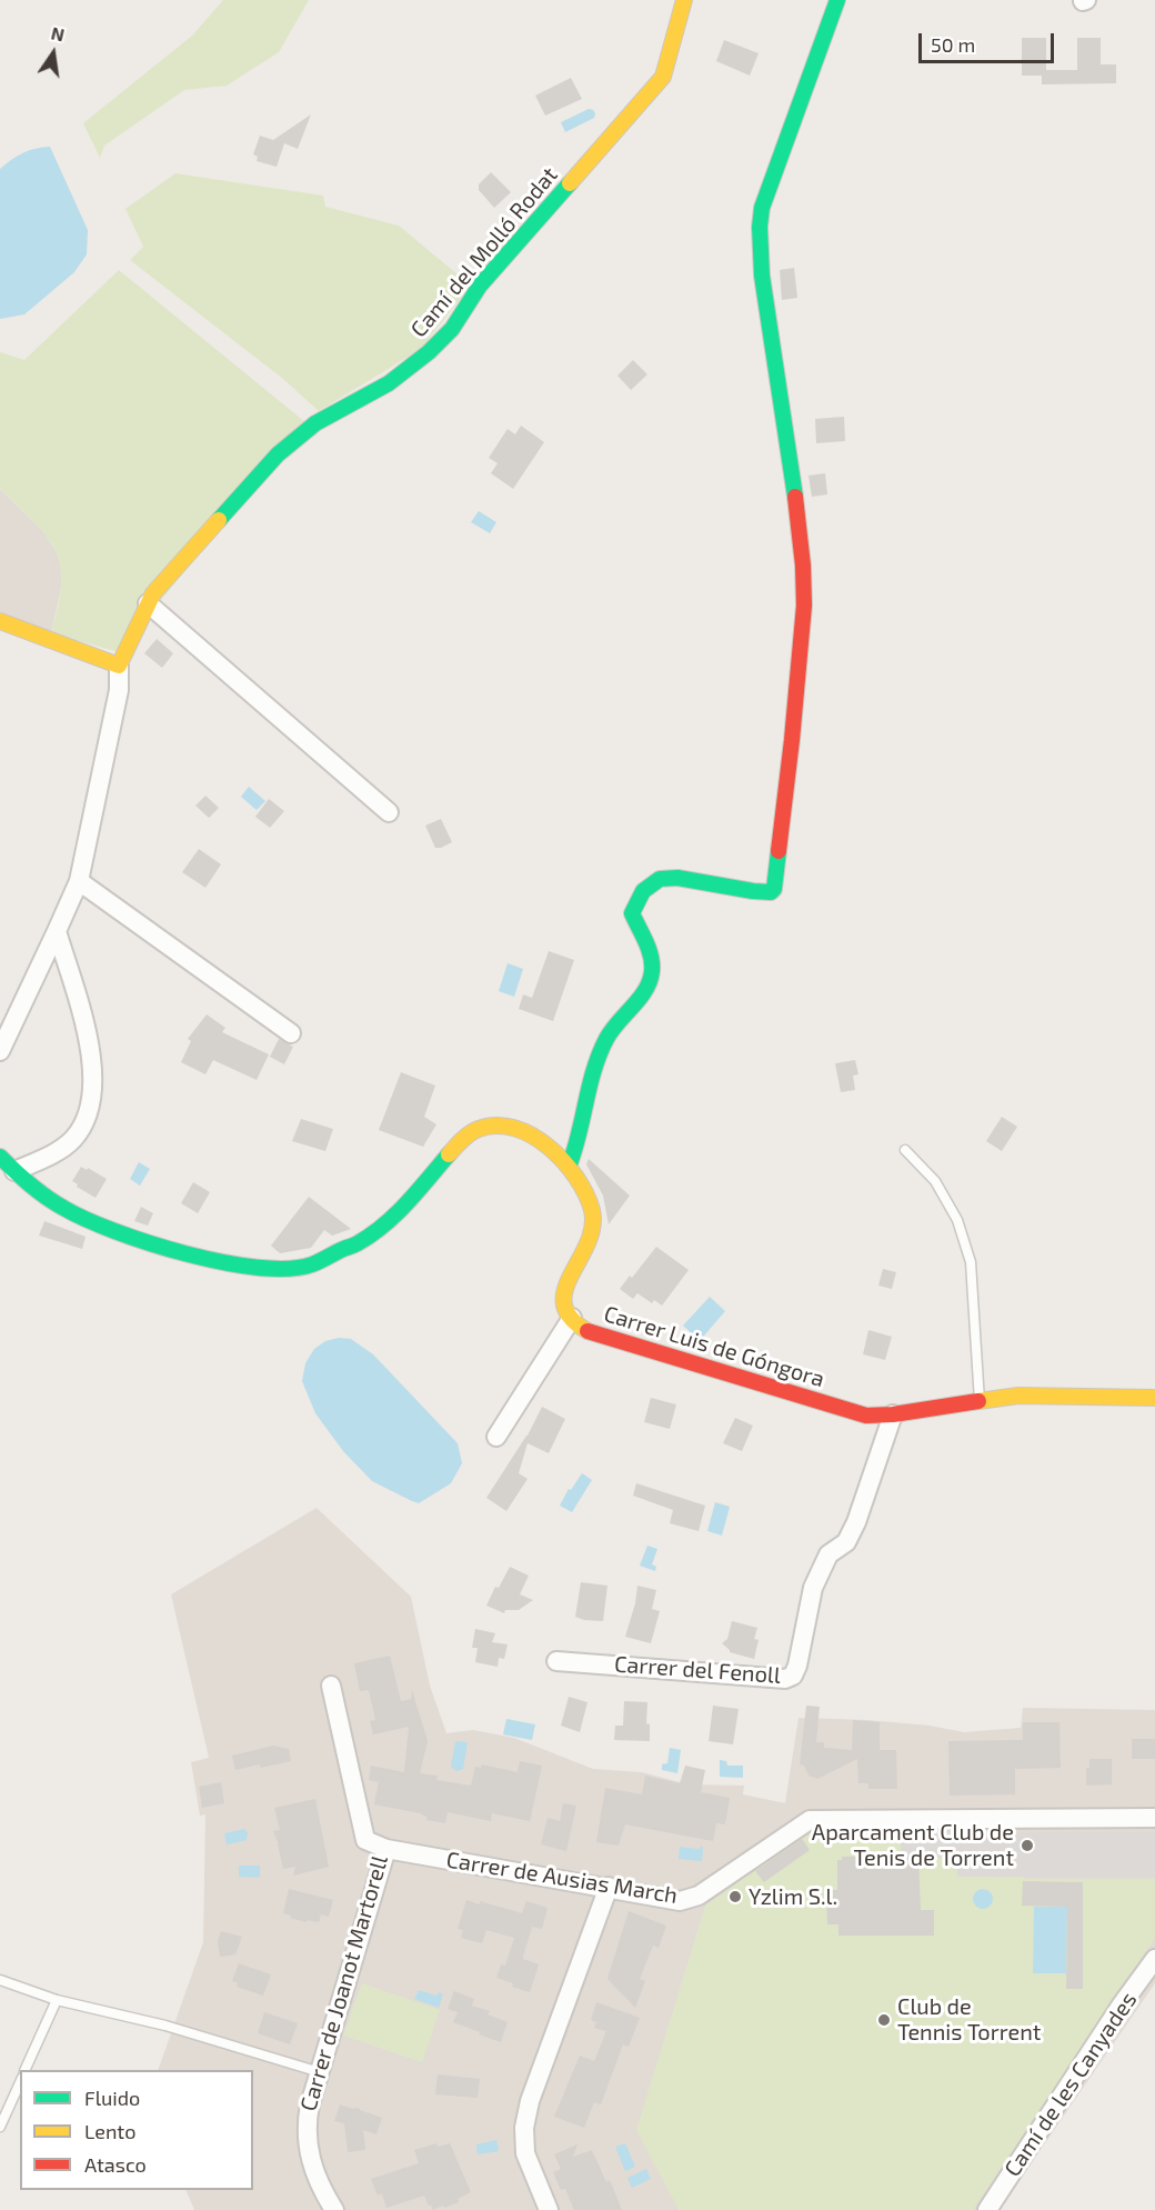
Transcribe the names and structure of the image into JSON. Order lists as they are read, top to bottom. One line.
{"streets":{"street":["Camí del Molló Rodat","Carrer Luis de Góngora","Carrer del Fenoll","Carrer de Ausias March","Carrer de Joanot Martorell","Camí de les Canyades"]},"crossings":[["Carrer Luis de Góngora","Carrer del Fenoll"],["Carrer de Ausias March","Carrer de Joanot Martorell"]],"places":["Aparcament Club de Tenis de Torrent","Yzlim S.l.","Club de Tennis Torrent"],"legend":["Fluido","Lento","Atasco"],"scale_bar":"50 m","north":"top"}
